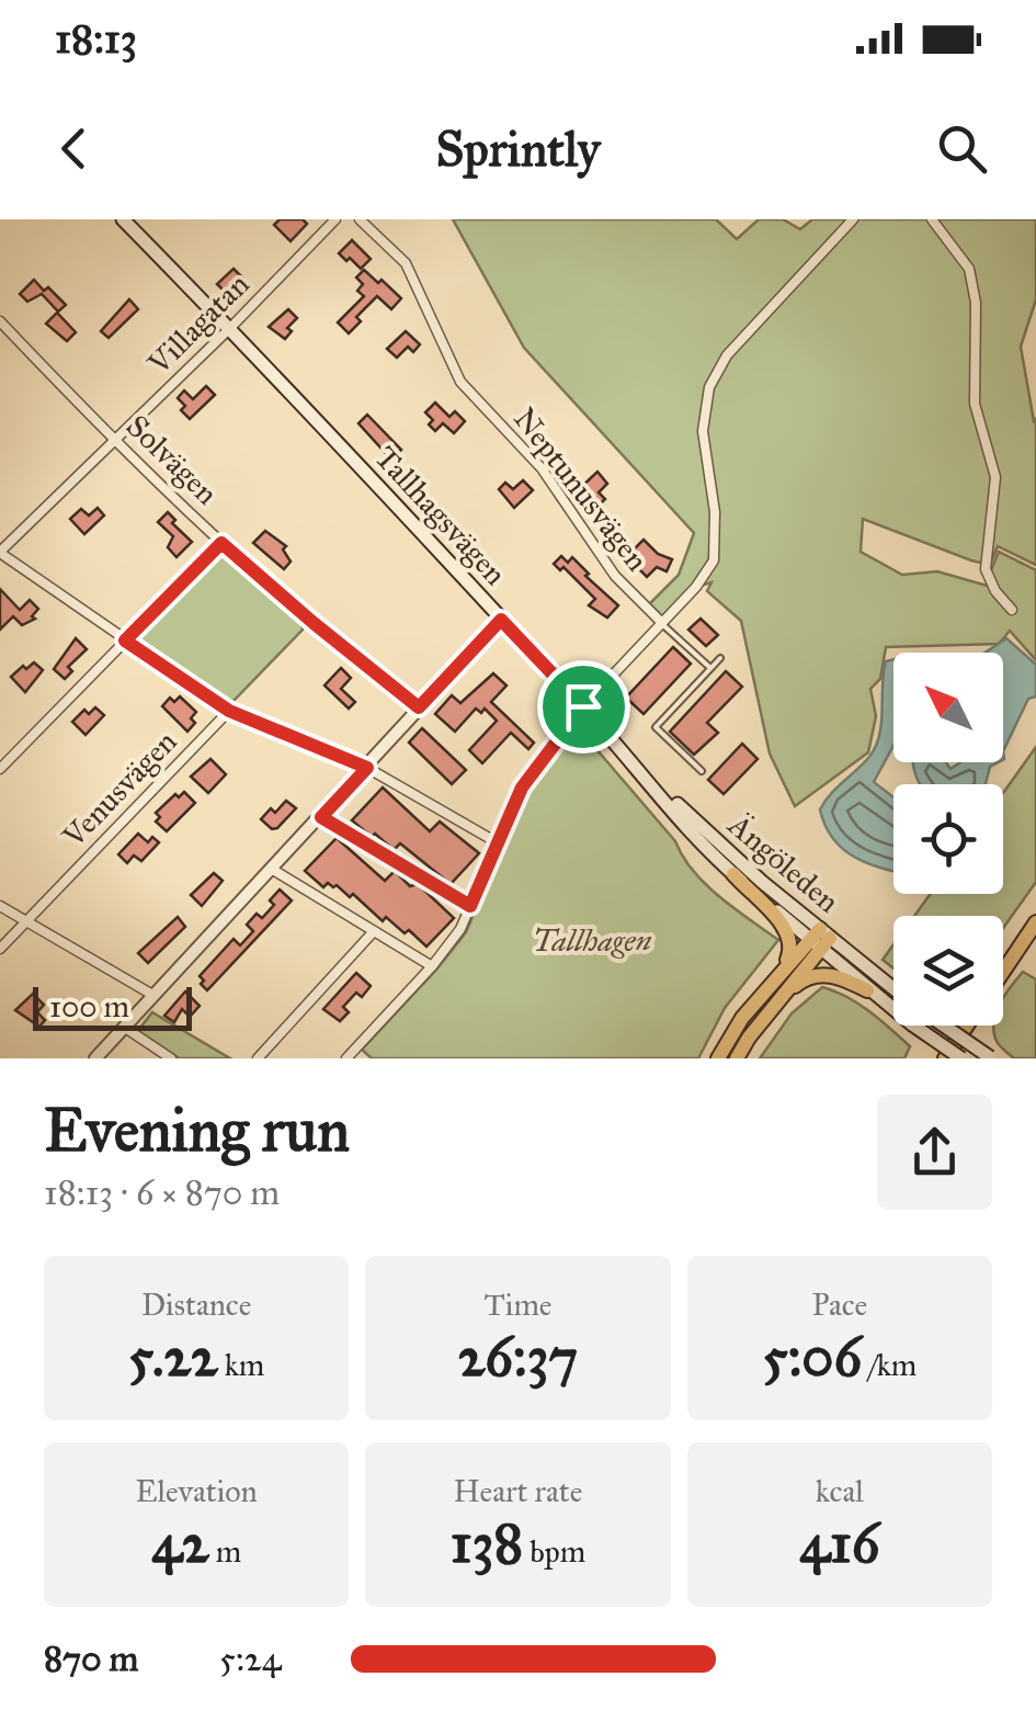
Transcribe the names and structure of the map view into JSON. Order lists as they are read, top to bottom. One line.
{"streets":{"main road":["Tallhagsvägen","Ängöleden"],"street":["Villagatan","Solvägen","Neptunusvägen","Venusvägen"]},"crossings":[["Villagatan","Solvägen"],["Villagatan","Tallhagsvägen"],["Tallhagsvägen","Ängöleden"]],"parks":["Tallhagen"],"scale_bar":"100 m","north":"top left","page":{"status":"18:13","header":"Sprintly","scale":"100 m","heading":["Evening run","18:13 · 6 × 870 m"],"stats":[["Distance","5.22 km"],["Time","26:37"],["Pace","5:06 /km"],["Elevation","42 m"],["Heart rate","138 bpm"],["kcal","416"]],"list":[{"name":"870 m","note":"5:24"}]}}
